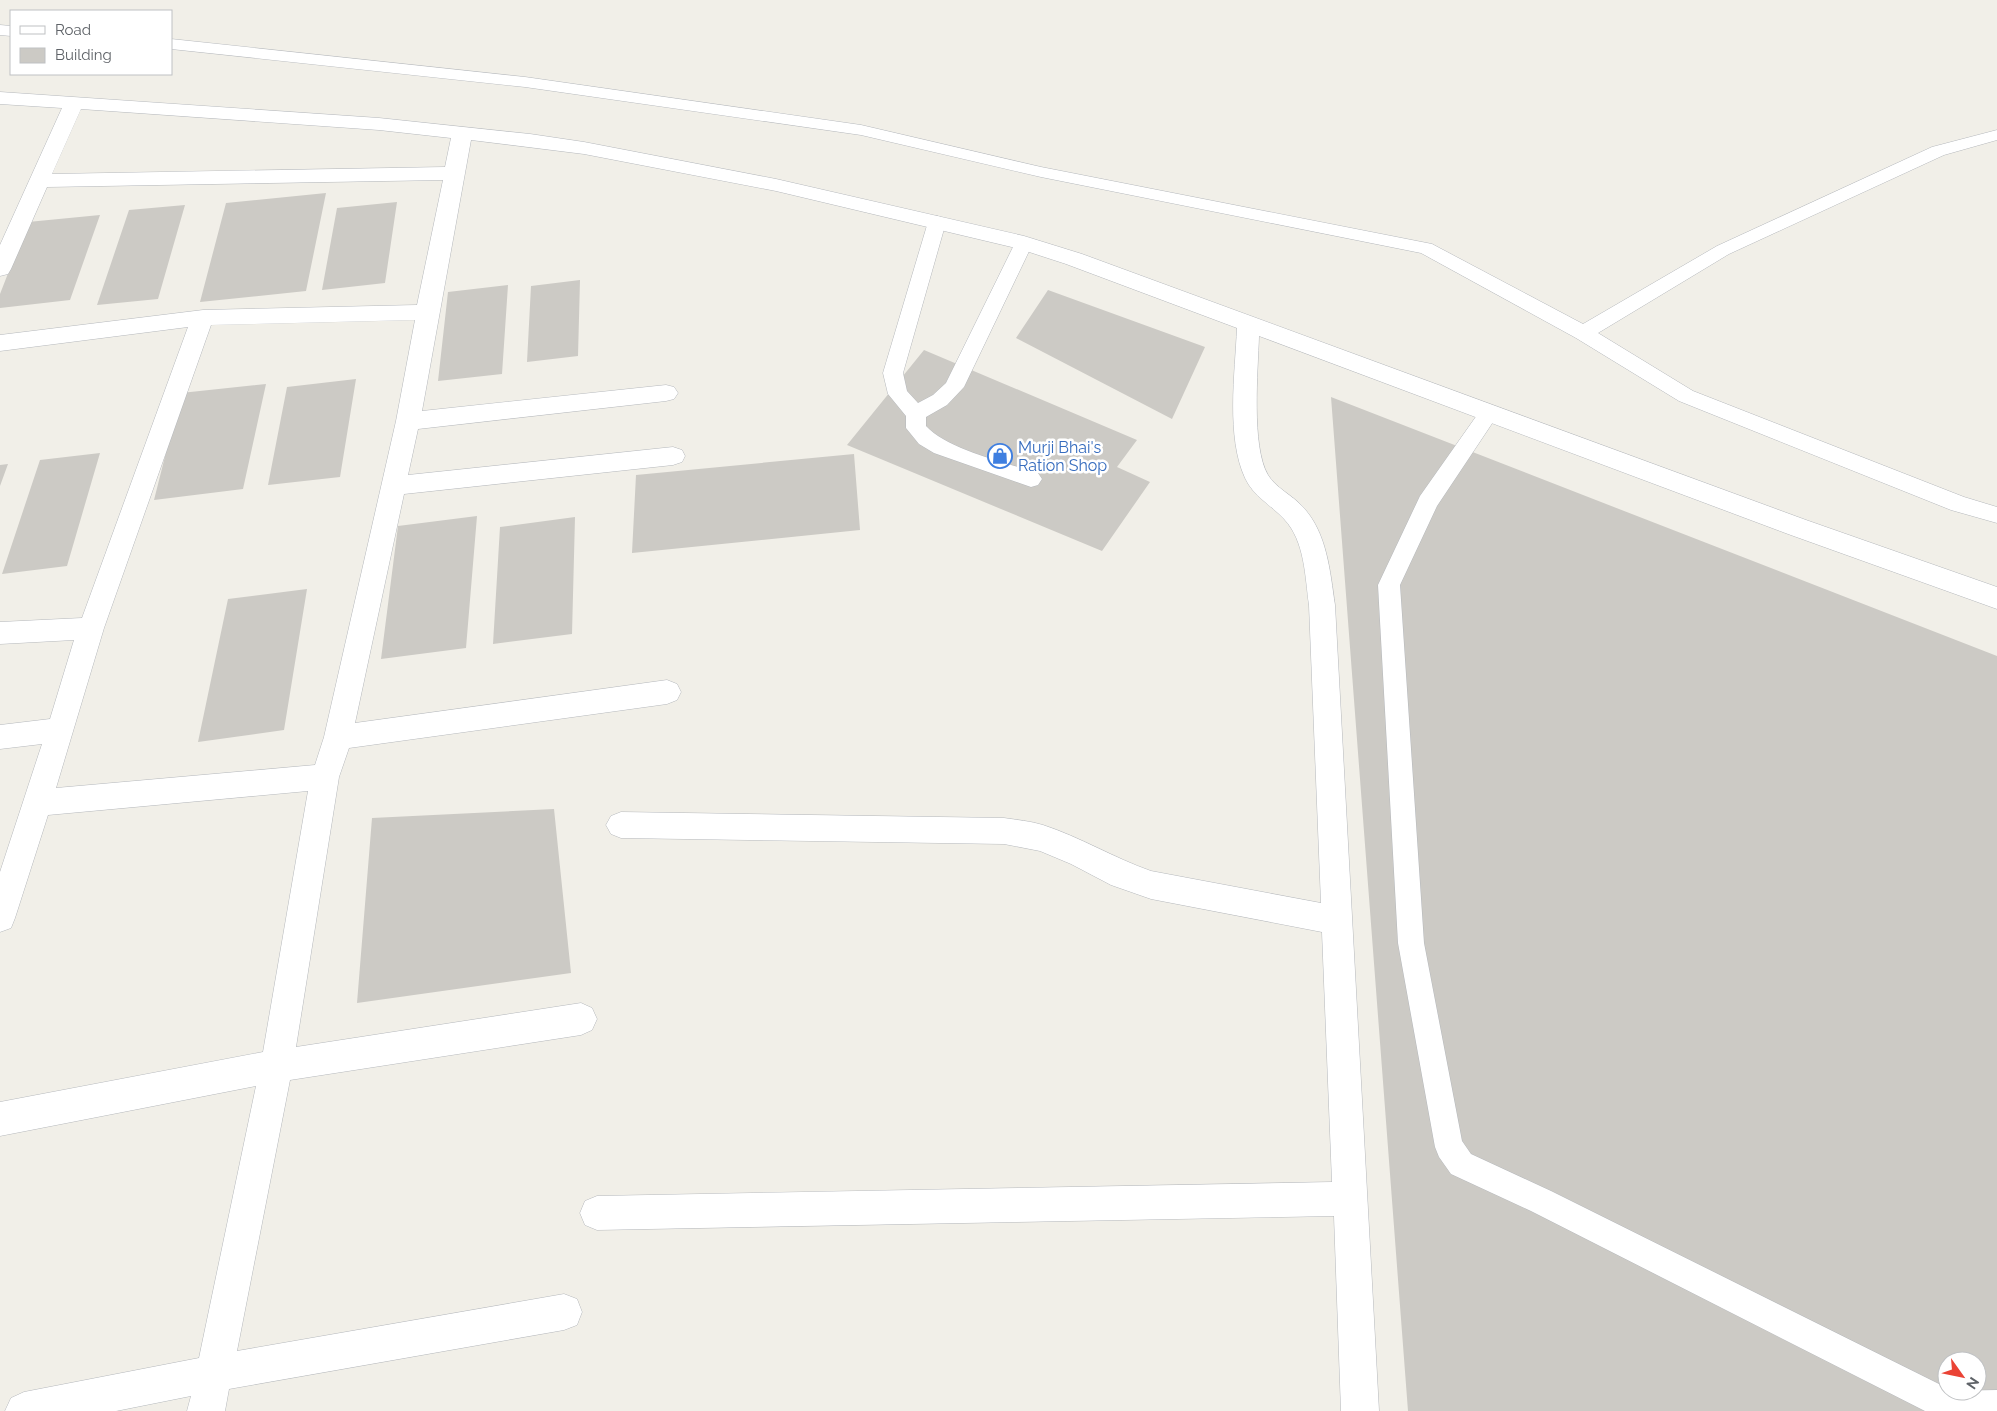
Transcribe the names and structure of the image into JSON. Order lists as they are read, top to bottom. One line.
{"places":{"shop":["Murji Bhai's Ration Shop"]},"legend":["Road","Building"],"north":"bottom right"}
